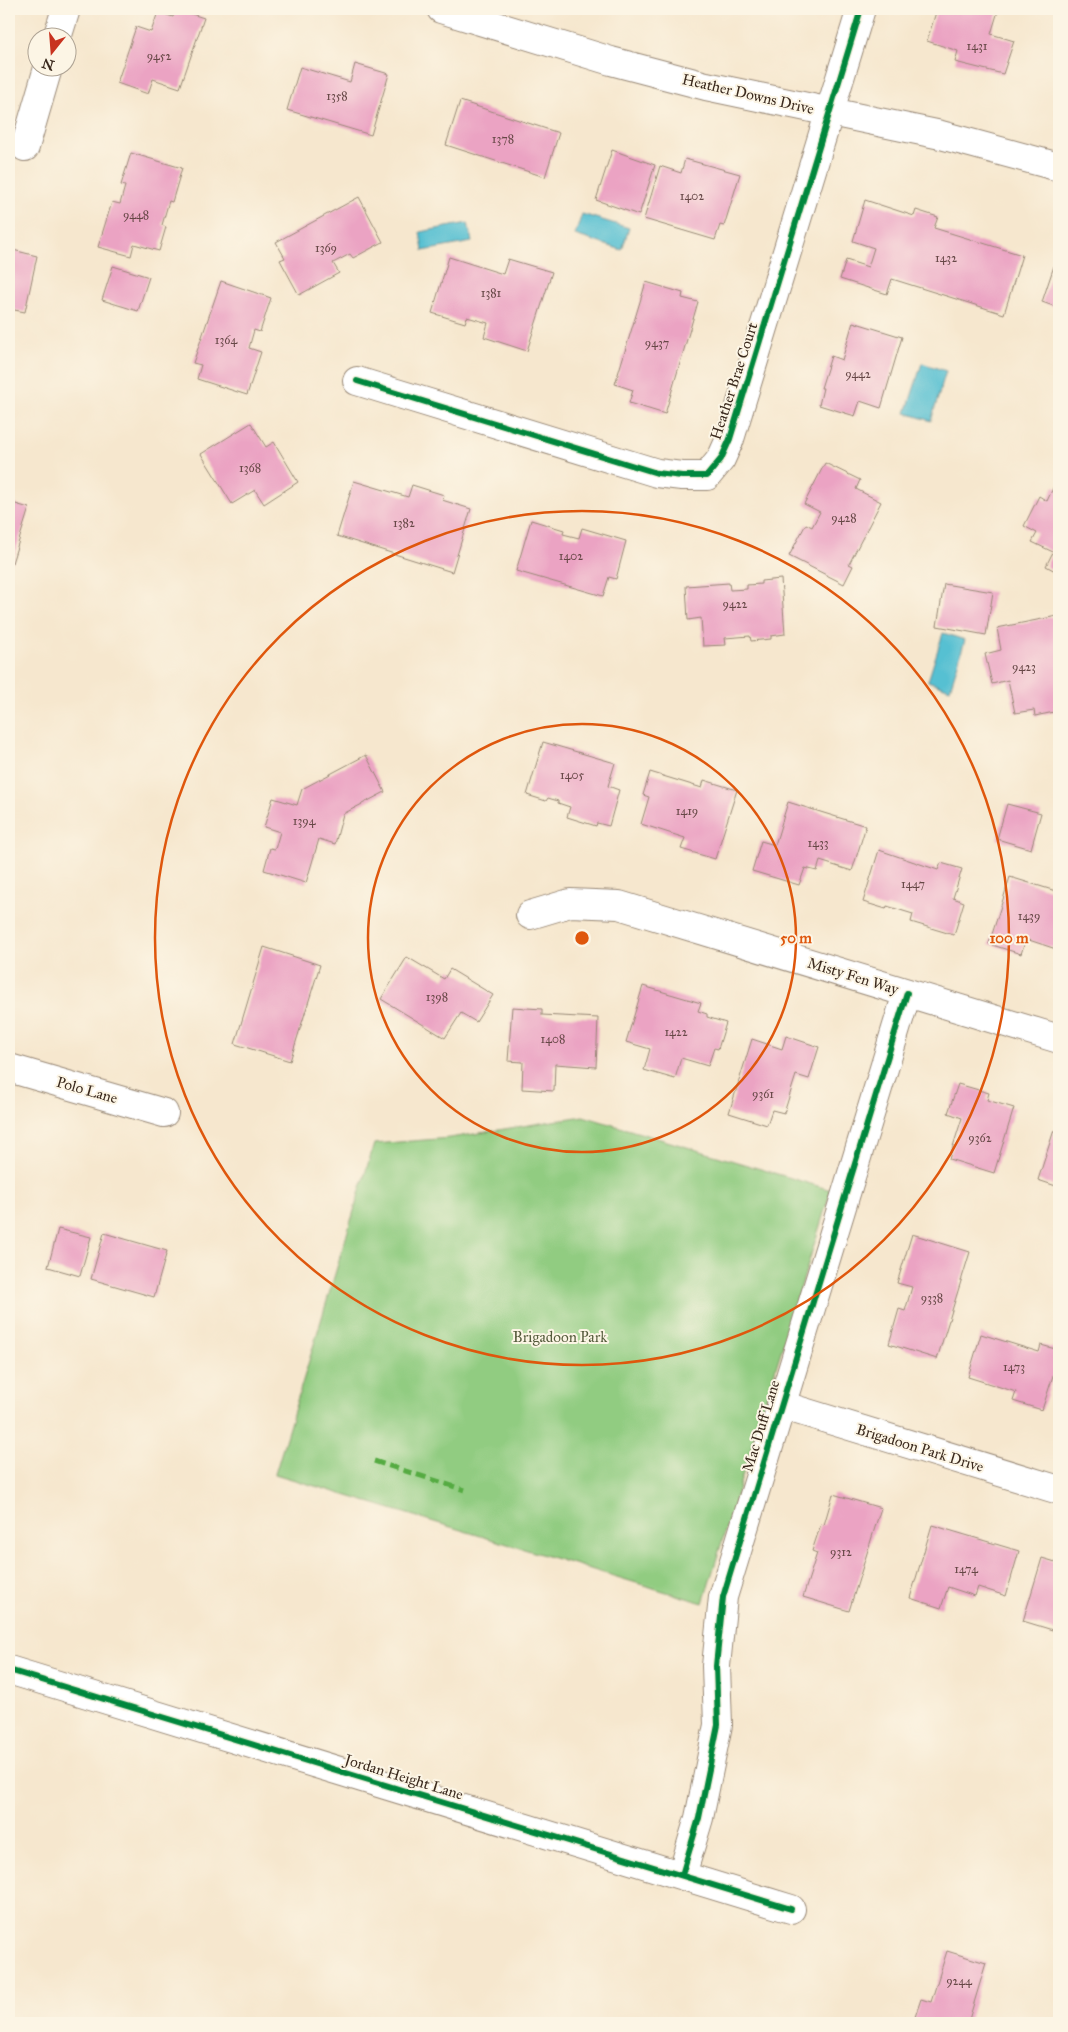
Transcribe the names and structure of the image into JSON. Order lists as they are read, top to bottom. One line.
{"streets":{"street":["Heather Downs Drive","Heather Brae Court","Misty Fen Way","Polo Lane","Mac Duff Lane","Brigadoon Park Drive","Jordan Height Lane"]},"crossings":[["Heather Downs Drive","Heather Brae Court"],["Misty Fen Way","Mac Duff Lane"],["Mac Duff Lane","Brigadoon Park Drive"],["Mac Duff Lane","Jordan Height Lane"]],"parks":["Brigadoon Park"],"house_numbers":["1431","9452","1358","1378","1402","9448","1369","1432","1381","1364","9437","9442","1368","9428","1382","1402","9422","9423","1405","1419","1394","1433","1447","1439","1398","1422","1408","9361","9362","9338","1473","9312","1474","9244"],"north":"bottom","rings":["50 m","100 m"]}
